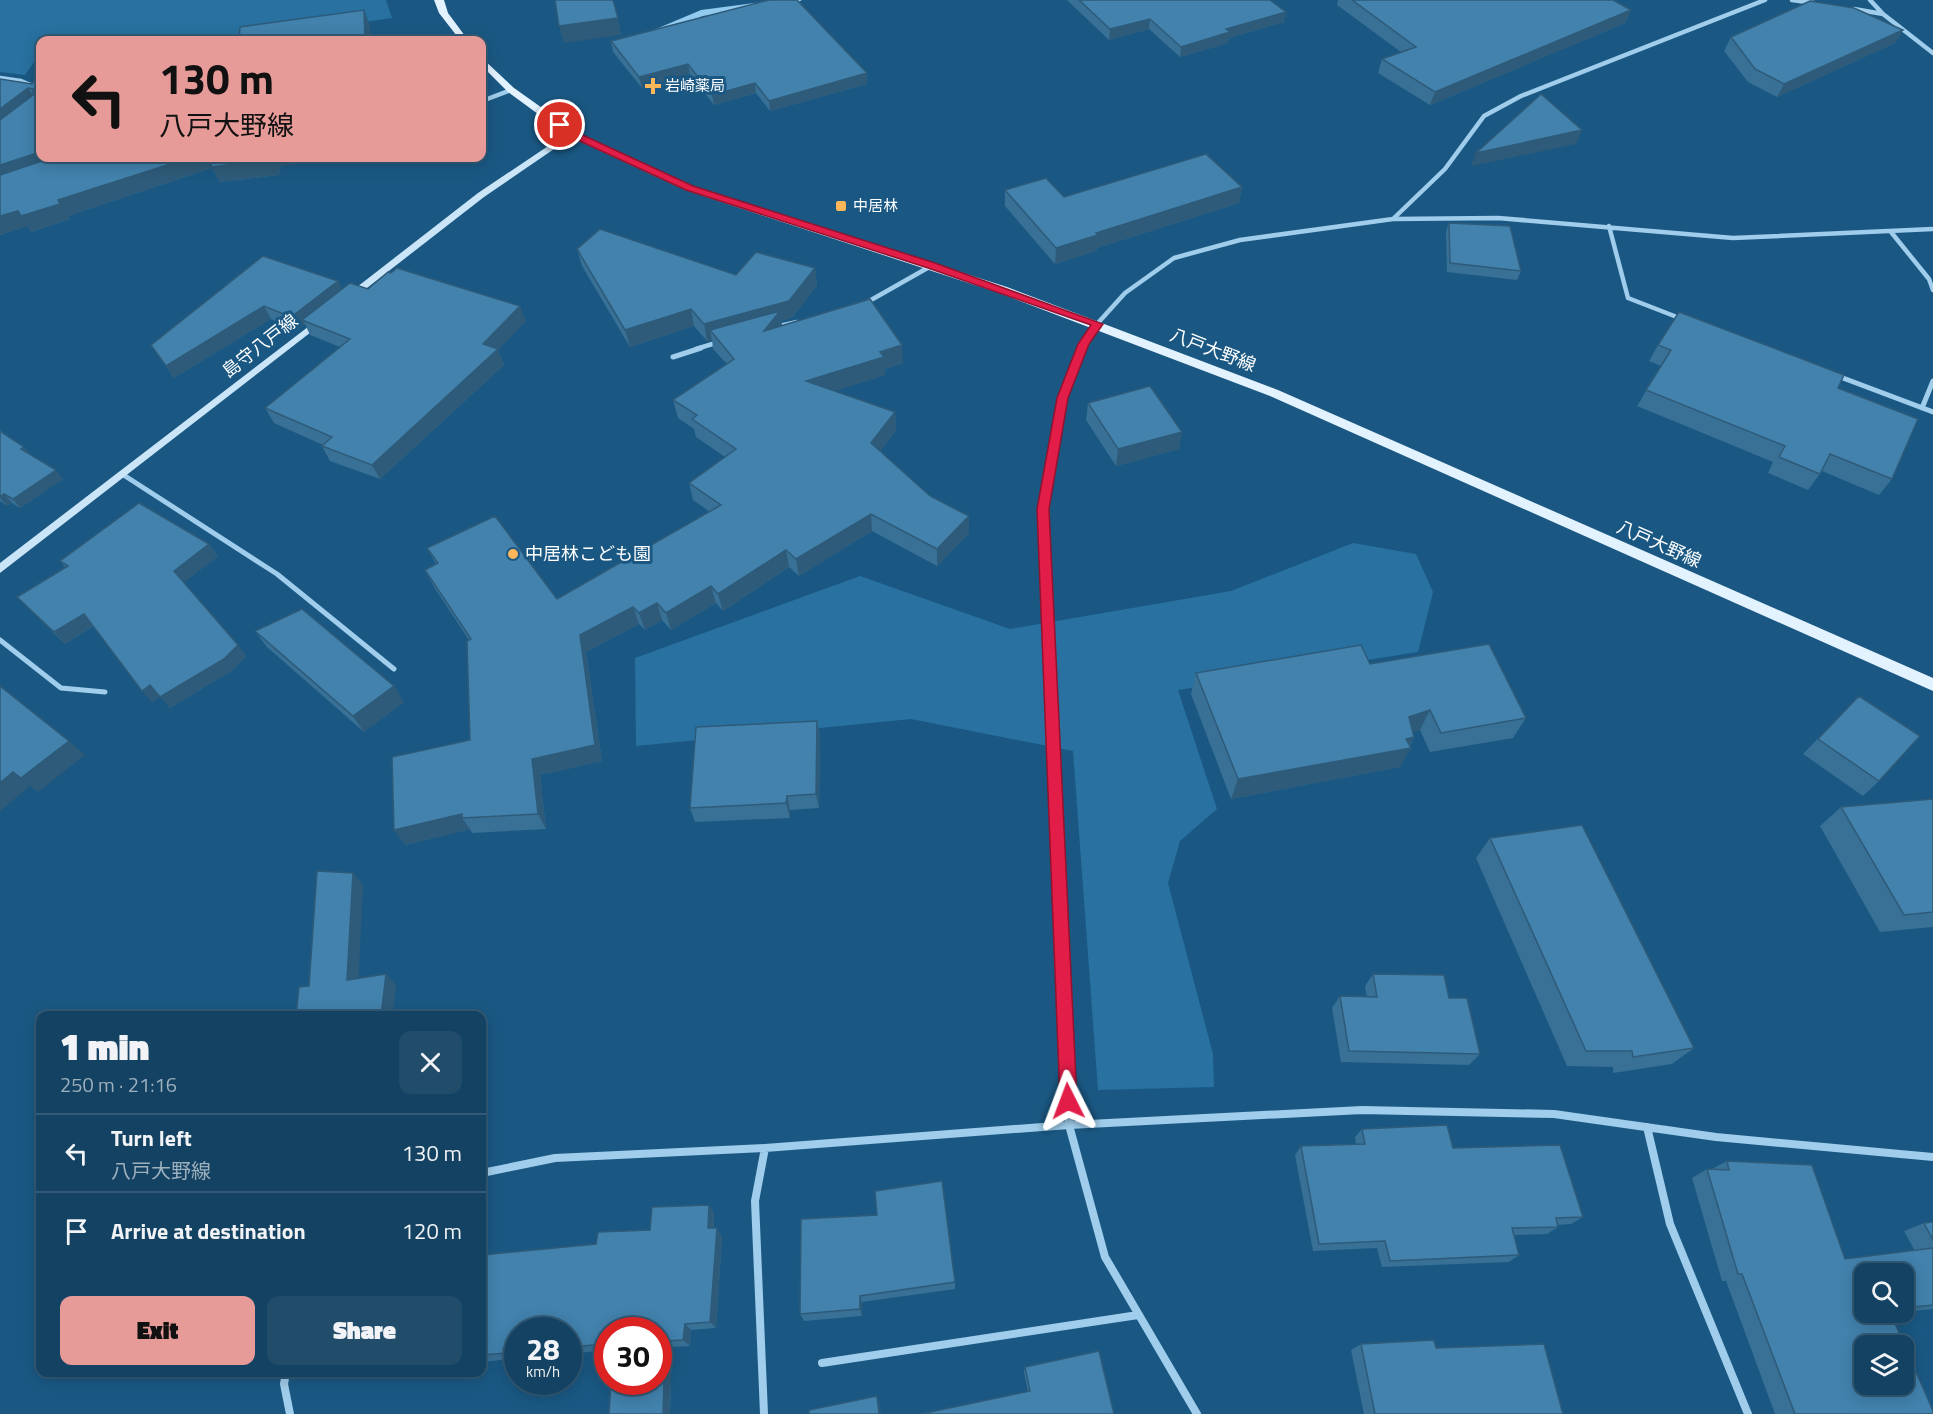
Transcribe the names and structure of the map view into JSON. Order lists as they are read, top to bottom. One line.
{"streets":{"main road":["島守八戸線","八戸大野線"]},"places":{"health":["岩崎薬局"],"transit":["中居林"],"other":["中居林こども園"]},"page":{"turn":["130 m","八戸大野線"],"heading":["1 min","250 m · 21:16"],"list":[{"name":"Turn left","note":"八戸大野線","value":"130 m"},{"name":"Arrive at destination","value":"120 m"}],"buttons":["Exit","Share"],"speed":"28 km/h","limit":"30"}}
